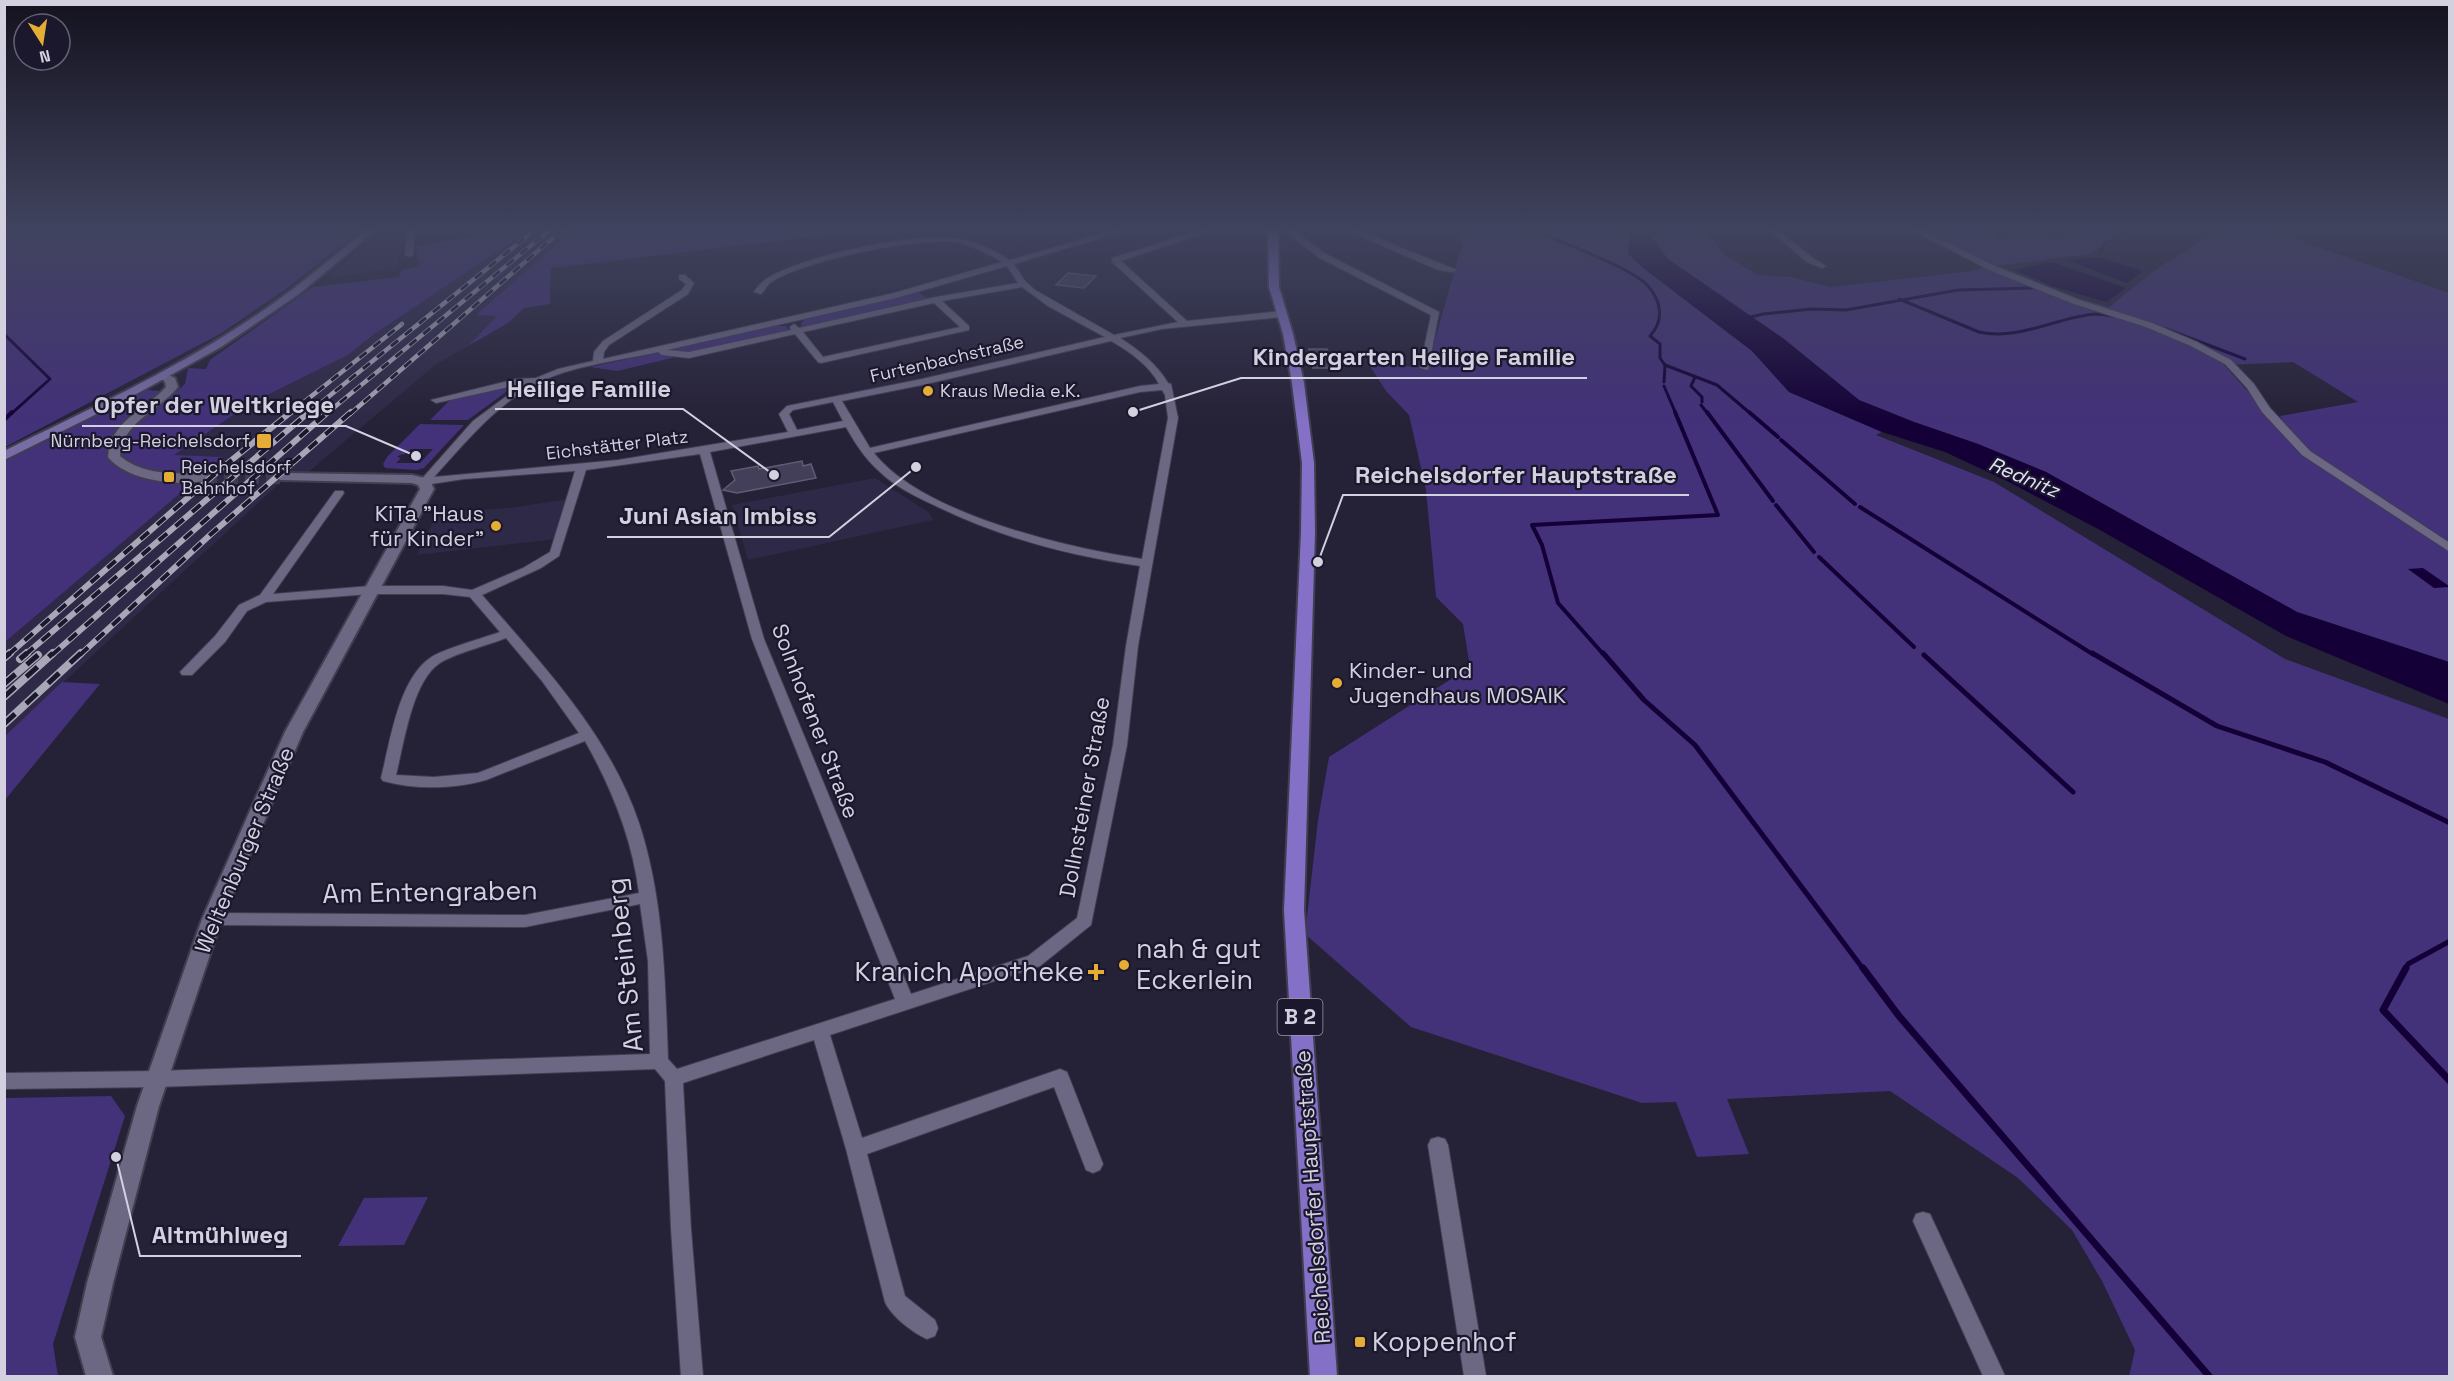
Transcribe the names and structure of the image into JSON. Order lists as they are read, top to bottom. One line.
{"streets":{"main road":["B 2","Reichelsdorfer Hauptstraße"],"street":["Furtenbachstraße","Eichstätter Platz","Solnhofener Straße","Dollnsteiner Straße","Weltenburger Straße","Am Entengraben","Am Steinberg"]},"crossings":[["Furtenbachstraße","Eichstätter Platz"],["Furtenbachstraße","Reichelsdorfer Hauptstraße"],["Eichstätter Platz","Solnhofener Straße"],["Eichstätter Platz","Weltenburger Straße"],["Solnhofener Straße","Dollnsteiner Straße"],["Dollnsteiner Straße","Am Steinberg"],["Weltenburger Straße","Am Entengraben"],["Am Entengraben","Am Steinberg"]],"water":["Rednitz"],"places":{"other":["Kraus Media e.K.","Kindergarten Heilige Familie","Opfer der Weltkriege","Juni Asian Imbiss","Heilige Familie","KiTa \"Haus für Kinder\"","Reichelsdorfer Hauptstraße","Kinder- und Jugendhaus MOSAIK","nah & gut Eckerlein","Altmühlweg"],"transit":["Nürnberg-Reichelsdorf","Reichelsdorf Bahnhof","Koppenhof"],"health":["Kranich Apotheke"]},"north":"bottom"}
